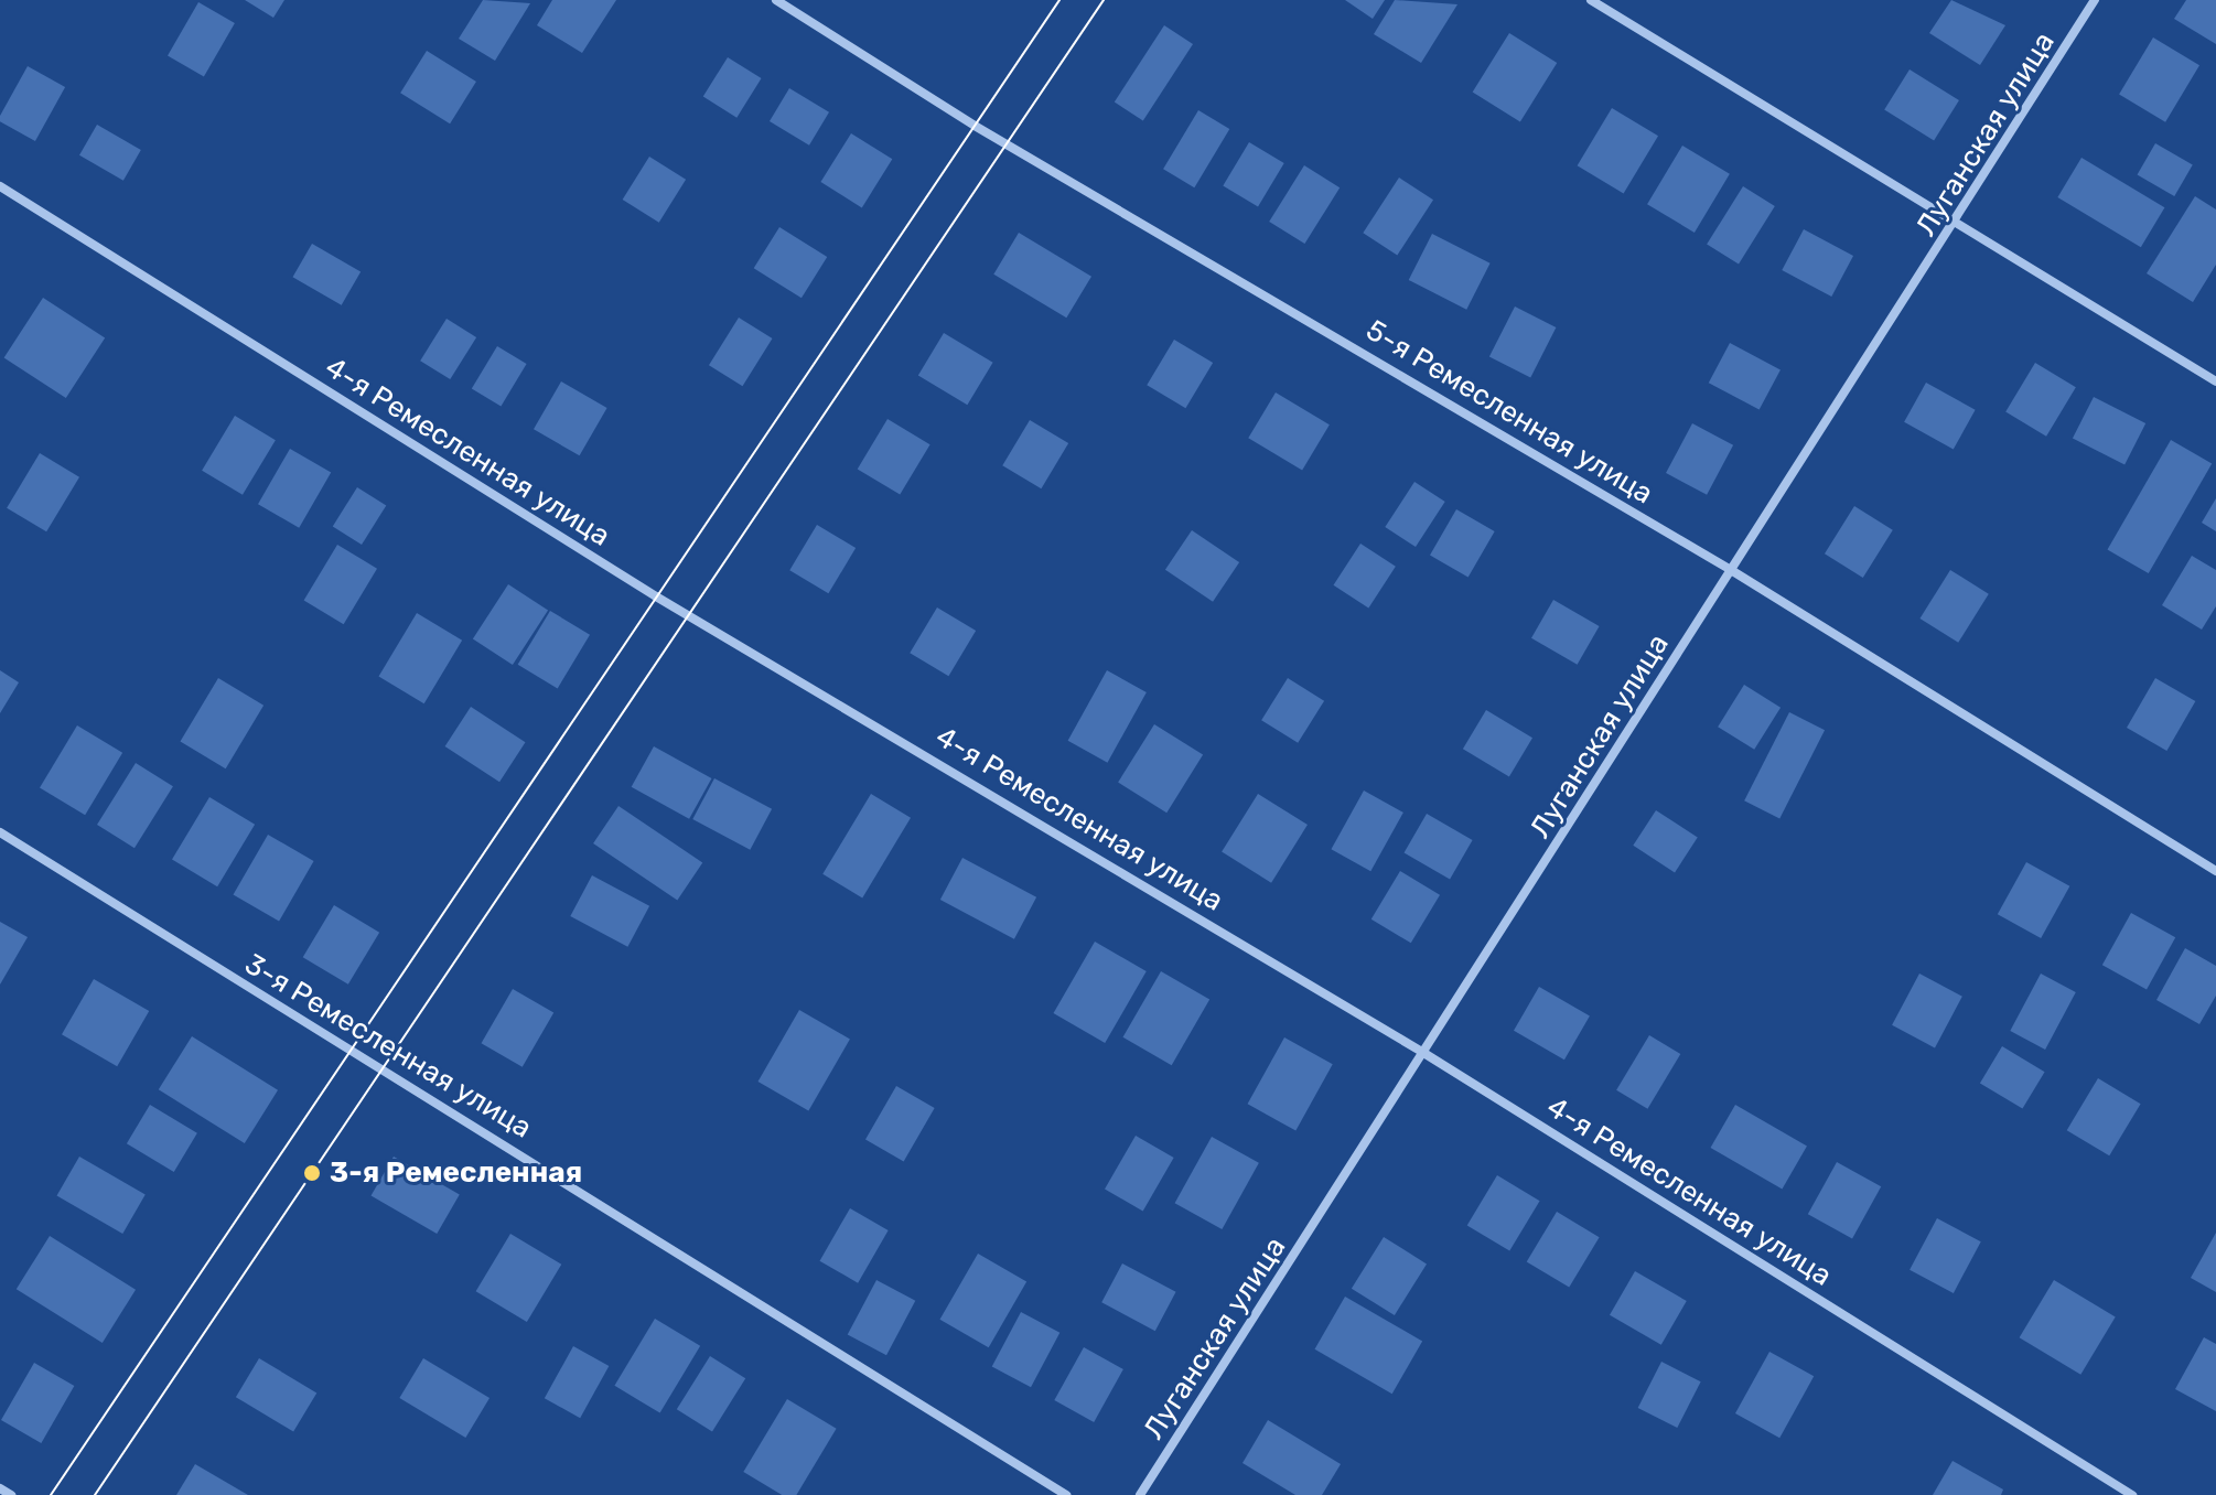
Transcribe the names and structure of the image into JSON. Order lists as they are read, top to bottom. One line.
{"streets":{"street":["Луганская улица","5-я Ремесленная улица","4-я Ремесленная улица","3-я Ремесленная улица"]},"crossings":[["Луганская улица","5-я Ремесленная улица"],["Луганская улица","4-я Ремесленная улица"]],"places":["3-я Ремесленная"]}
